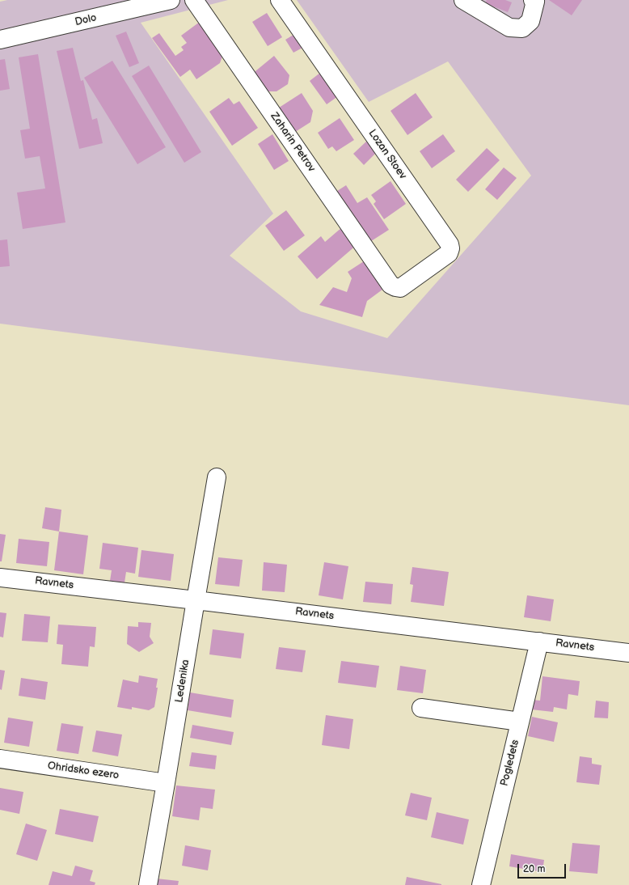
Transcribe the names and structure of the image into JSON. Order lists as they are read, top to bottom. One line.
{"streets":{"street":["Dolo","Zaharin Petrov","Lozan Stoev","Ravnets","Ledenika","Pogledets","Ohridsko ezero"]},"crossings":[["Zaharin Petrov","Lozan Stoev"],["Ravnets","Ledenika"],["Ravnets","Pogledets"],["Ledenika","Ohridsko ezero"]],"scale_bar":"20 m"}
